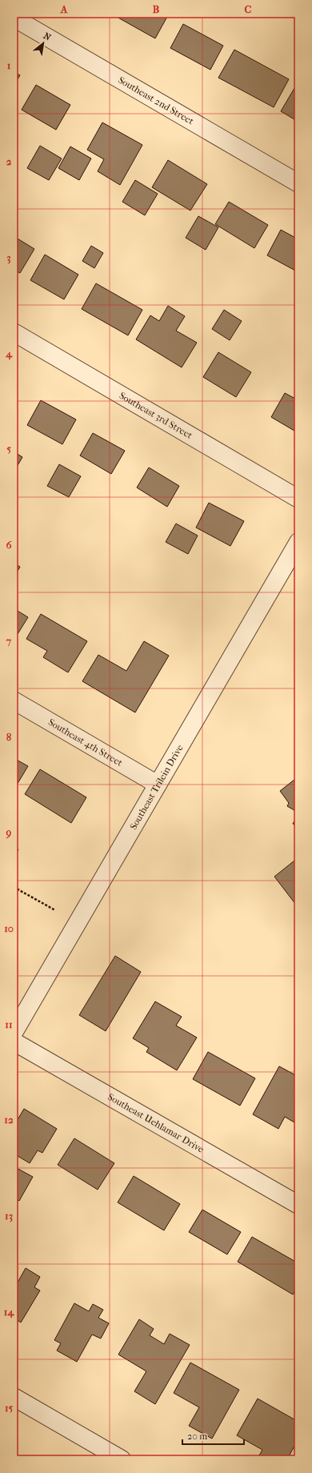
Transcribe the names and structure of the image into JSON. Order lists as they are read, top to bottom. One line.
{"streets":{"street":["Southeast 2nd Street","Southeast 3rd Street","Southeast 4th Street","Southeast Trilein Drive","Southeast Uehlamar Drive"]},"crossings":[["Southeast 4th Street","Southeast Trilein Drive"]],"scale_bar":"20 m","north":"top right","grid":{"columns":["A","B","C"],"rows":["1","2","3","4","5","6","7","8","9","10","11","12","13","14","15"]}}
